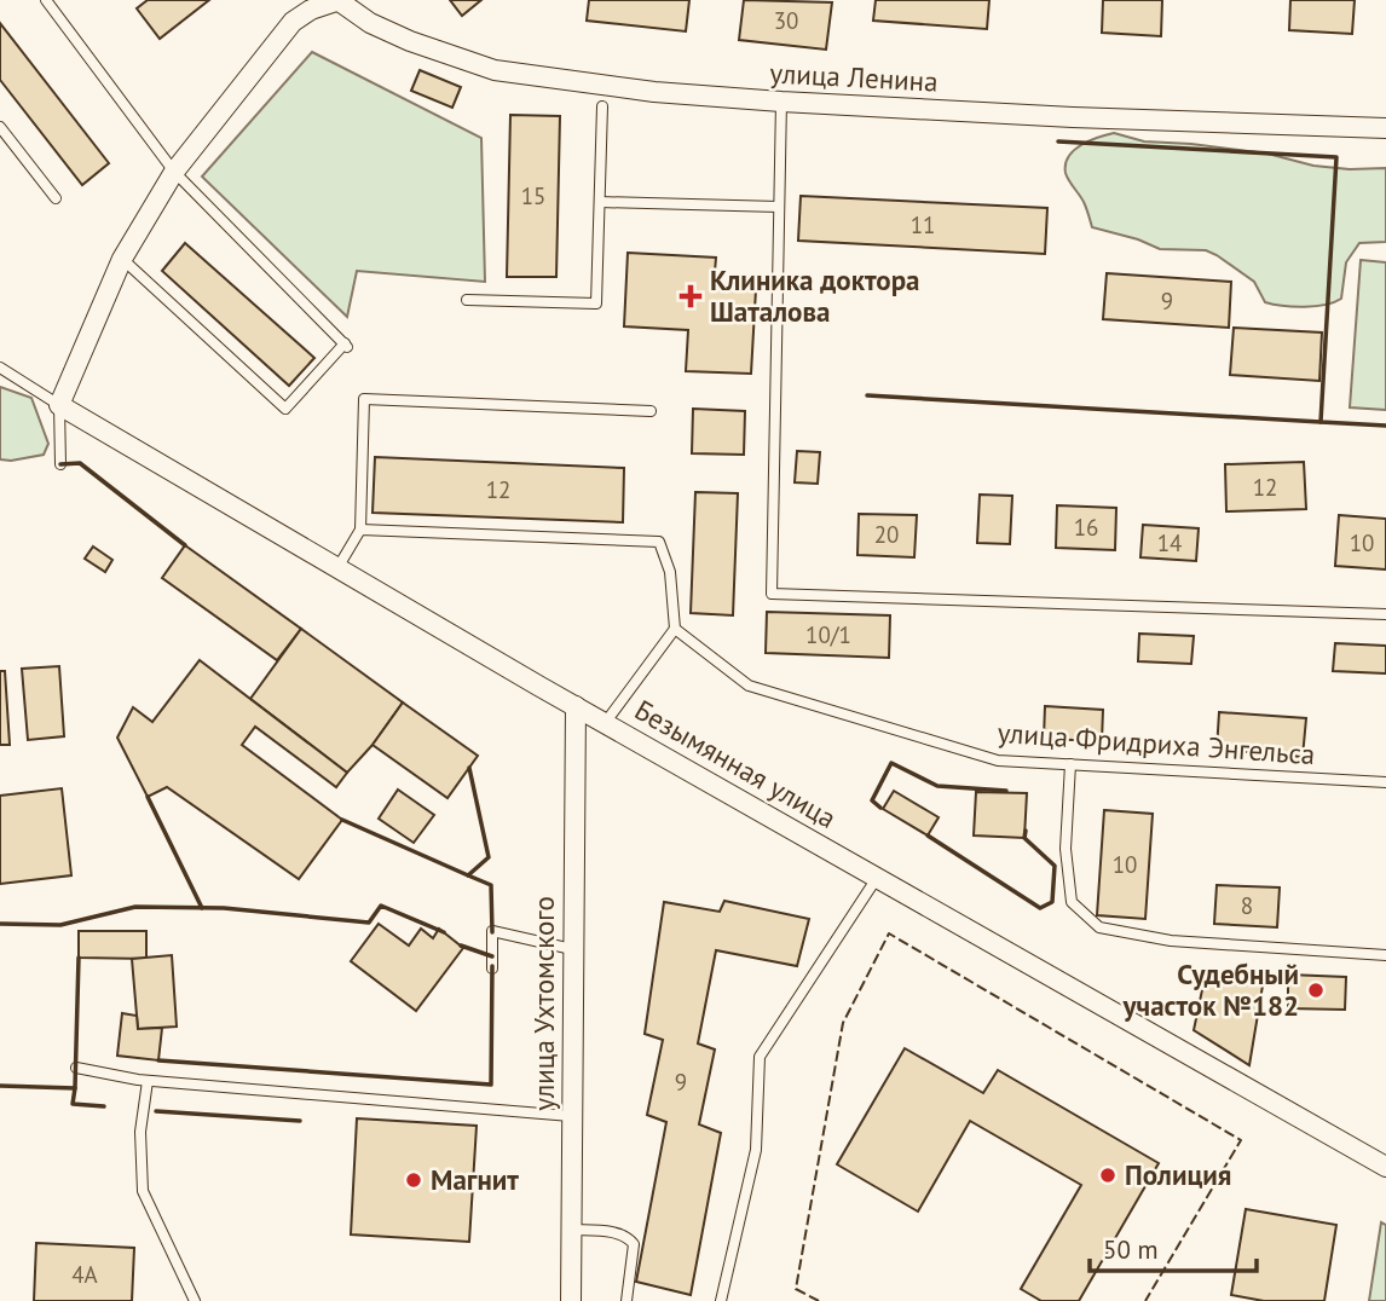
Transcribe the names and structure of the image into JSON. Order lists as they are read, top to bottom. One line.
{"streets":{"street":["улица Ленина","Безымянная улица","улица Ухтомского"],"lane":["улица Фридриха Энгельса"]},"crossings":[["Безымянная улица","улица Ухтомского"]],"places":{"health":["Клиника доктора Шаталова"],"other":["Судебный участок №182","Полиция","Магнит"]},"house_numbers":["30","15","11","9","12","12","16","20","14","10","10/1","10","8","9","4А"],"scale_bar":"50 m"}
